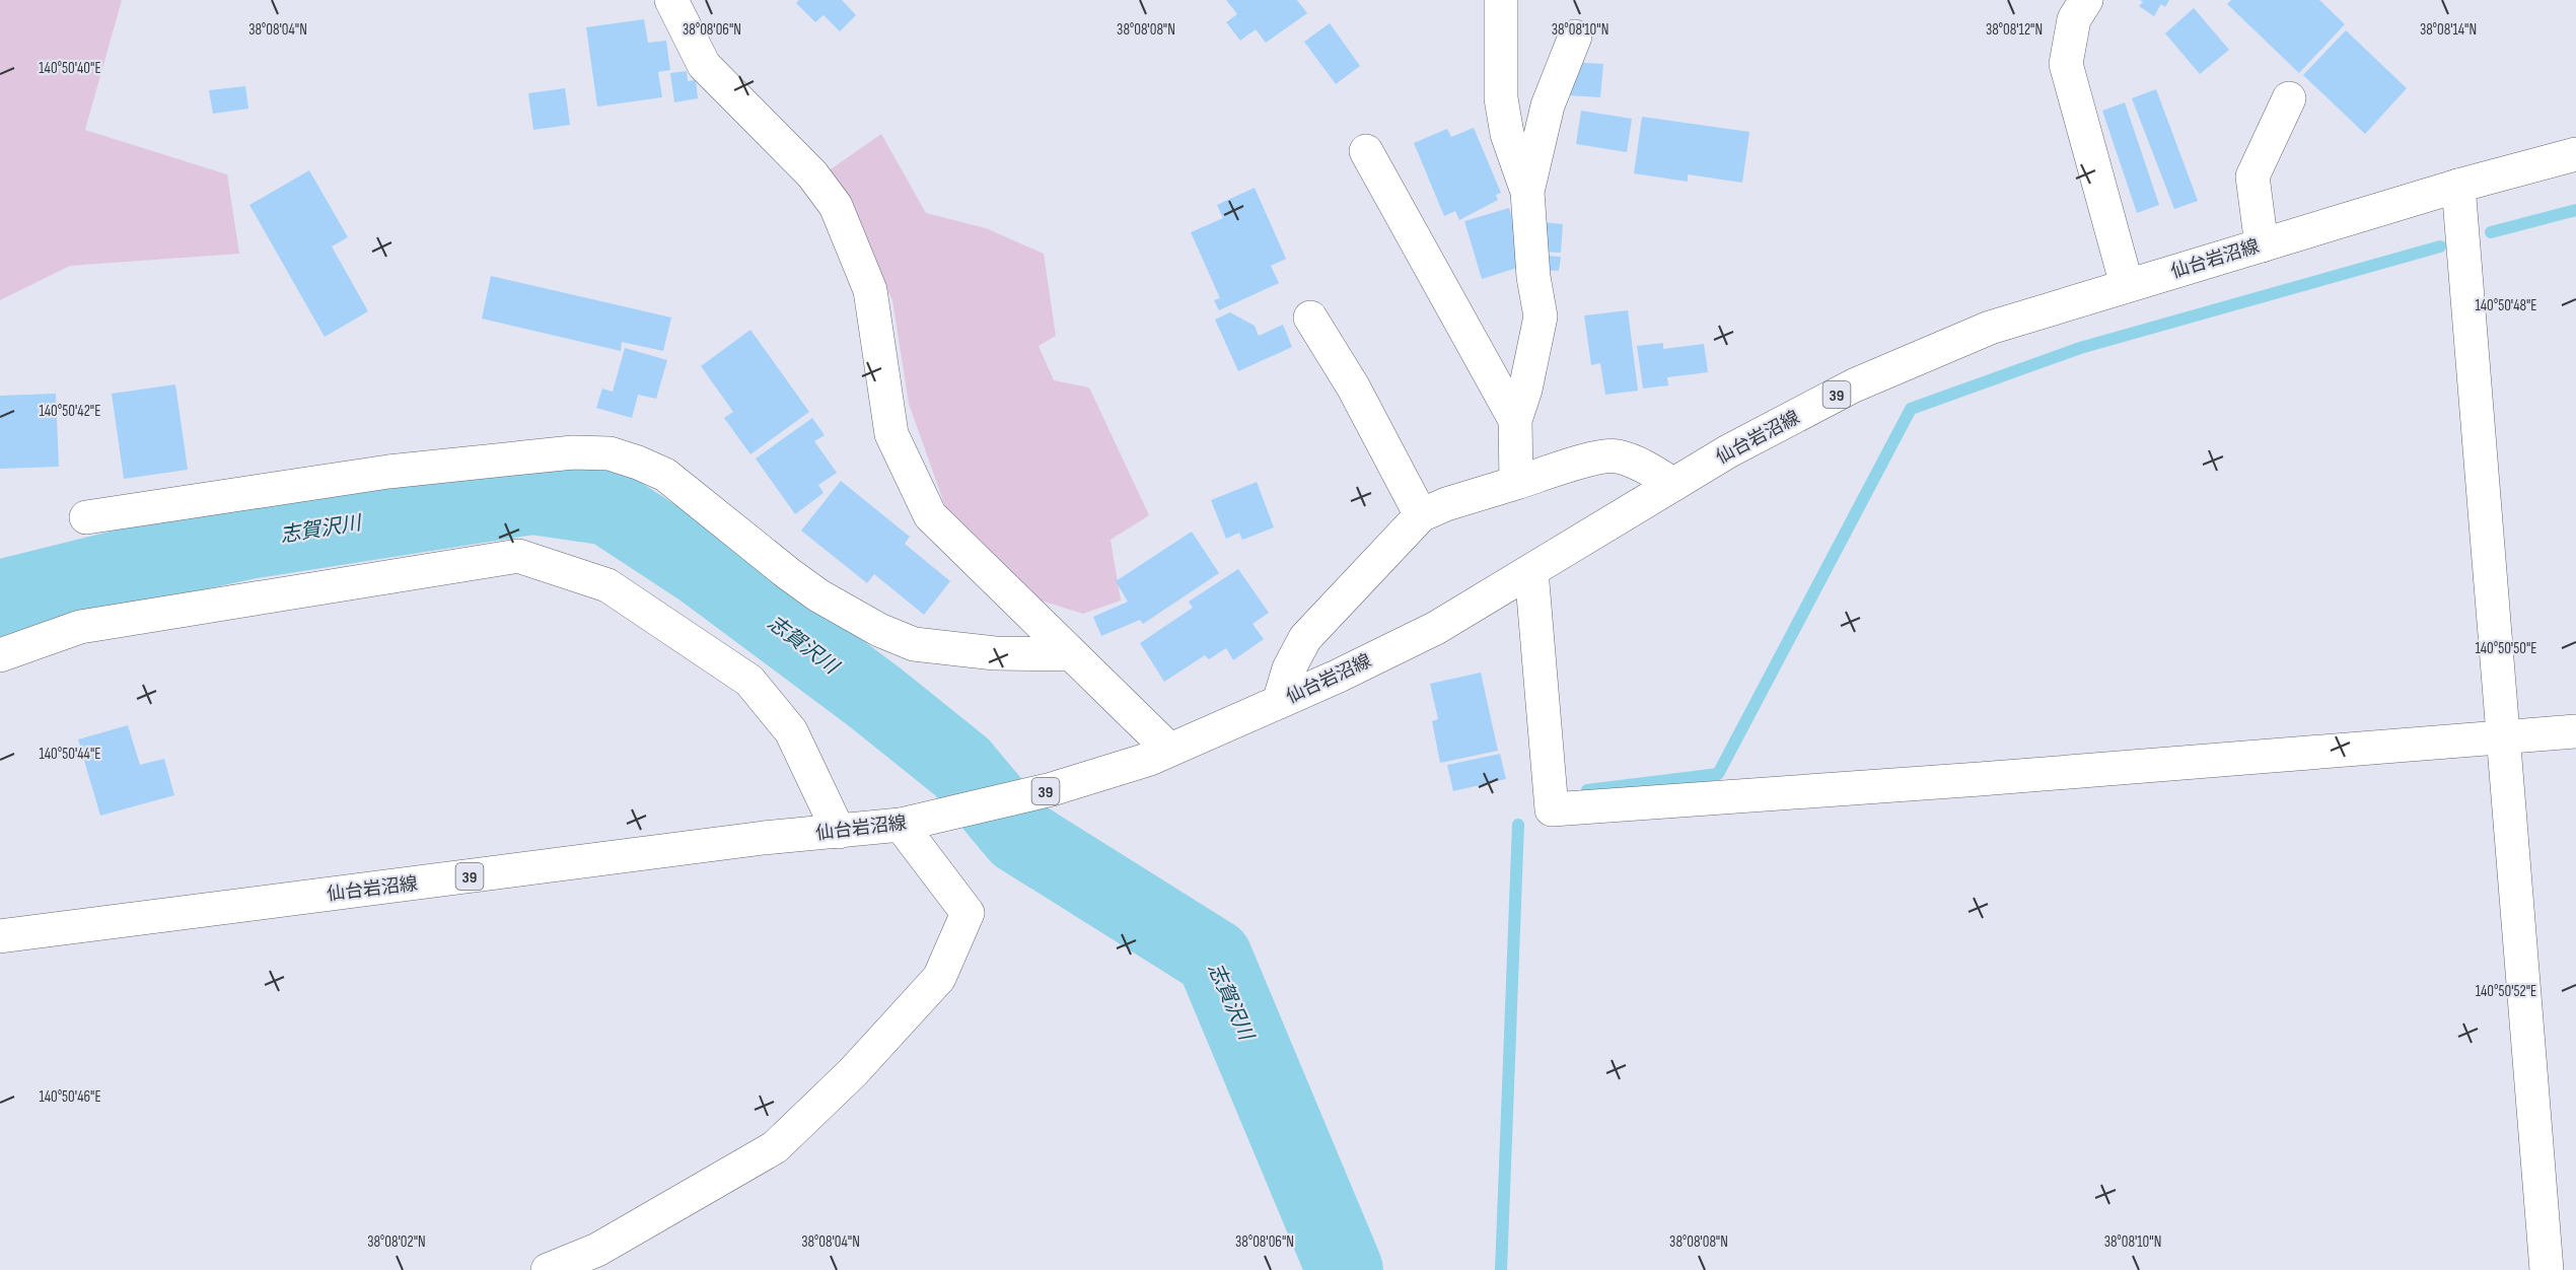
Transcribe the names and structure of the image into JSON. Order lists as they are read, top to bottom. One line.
{"streets":{"street":["仙台岩沼線","39"]},"water":["志賀沢川"],"coordinates":["38°08'06\"N","38°08'12\"N","38°08'14\"N","38°08'04\"N","38°08'08\"N","38°08'10\"N","140°50'40\"E","140°50'48\"E","140°50'42\"E","140°50'50\"E","140°50'44\"E","140°50'52\"E","140°50'46\"E","38°08'02\"N"]}
